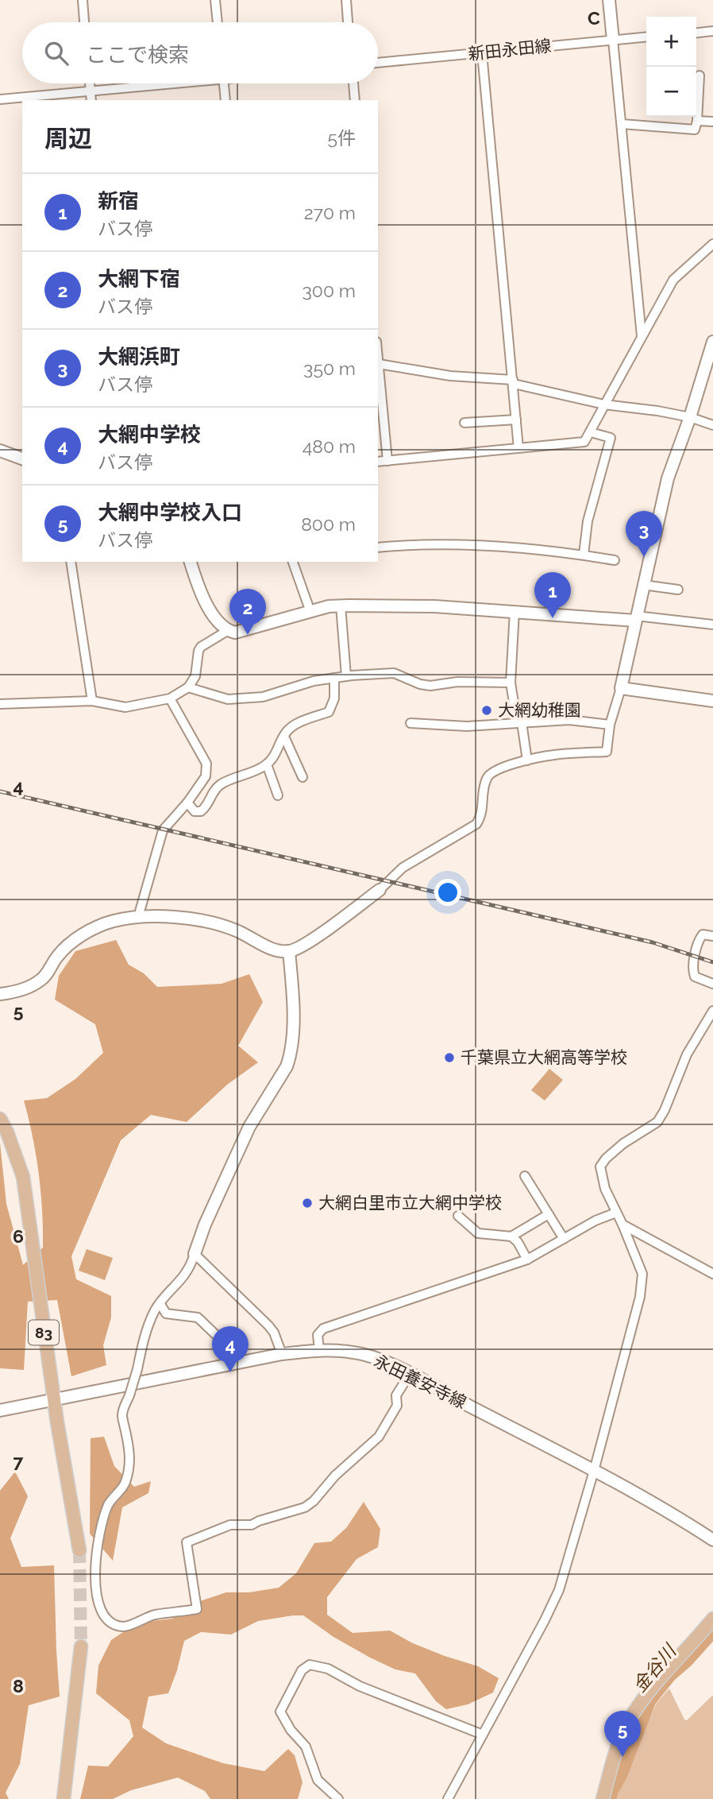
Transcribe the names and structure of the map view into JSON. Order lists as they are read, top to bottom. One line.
{"streets":{"main road":["83"],"street":["新田永田線","永田養安寺線"]},"crossings":[["83","永田養安寺線"]],"water":["金谷川"],"places":["大網幼稚園","千葉県立大網高等学校","大網白里市立大網中学校"],"page":{"map_buttons":["+","−"],"search":"ここで検索","heading":["周辺","5件"],"list":[{"mark":"1","name":"新宿","note":"バス停","value":"270 m"},{"mark":"2","name":"大網下宿","note":"バス停","value":"300 m"},{"mark":"3","name":"大網浜町","note":"バス停","value":"350 m"},{"mark":"4","name":"大網中学校","note":"バス停","value":"480 m"},{"mark":"5","name":"大網中学校入口","note":"バス停","value":"800 m"}],"pins":["3","1","2","4","5"]},"grid":{"columns":["C"],"rows":["4","5","6","7","8"]}}
